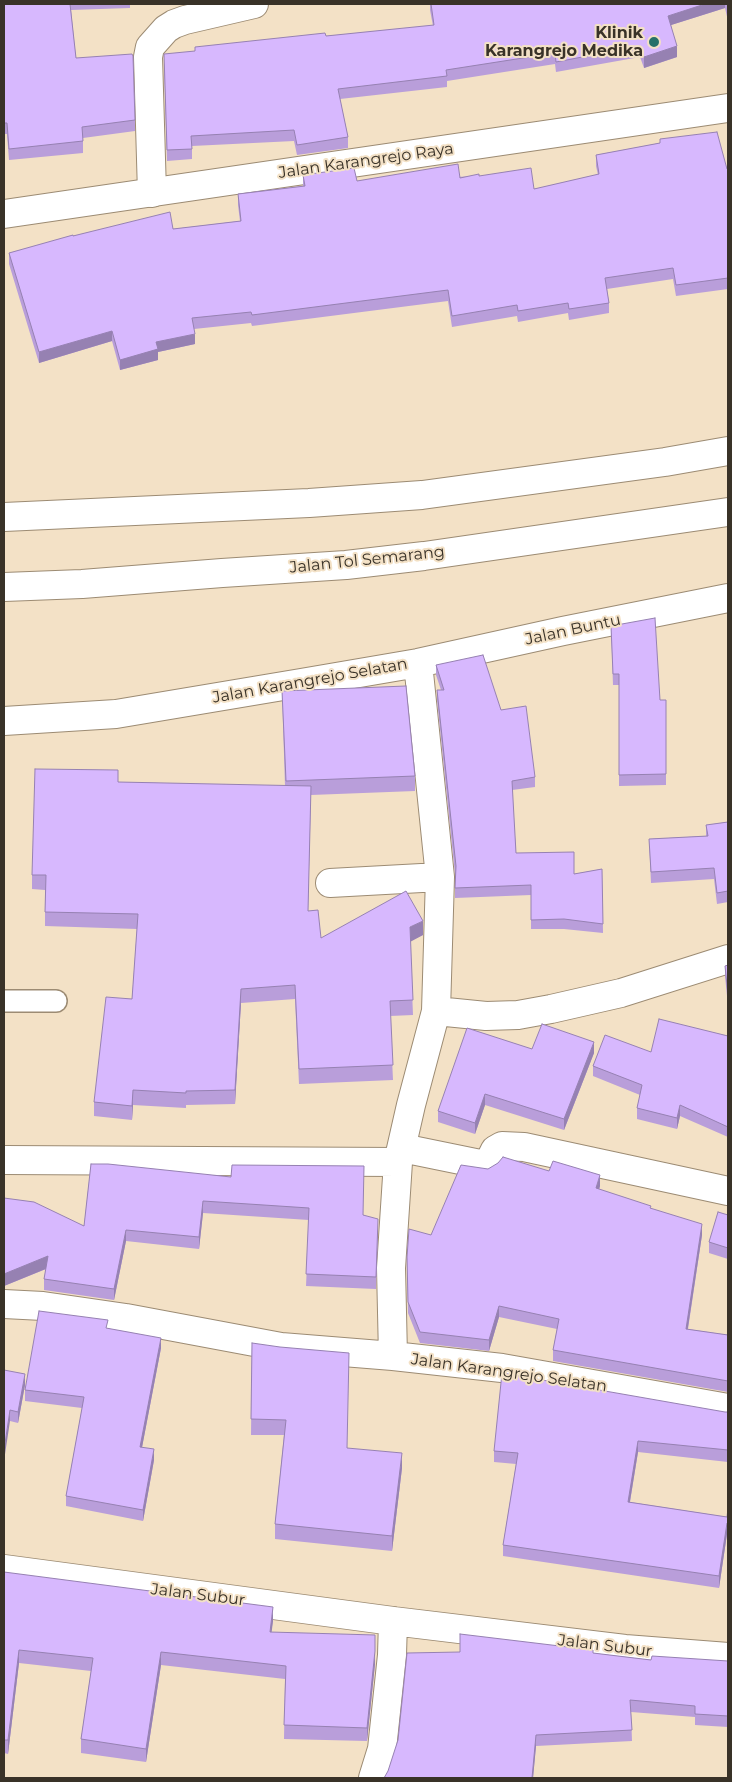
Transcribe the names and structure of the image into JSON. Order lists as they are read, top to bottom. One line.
{"streets":{"main road":["Jalan Karangrejo Raya","Jalan Tol Semarang","Jalan Buntu","Jalan Karangrejo Selatan","Jalan Subur"]},"crossings":[["Jalan Buntu","Jalan Karangrejo Selatan"]],"places":["Klinik Karangrejo Medika"]}
